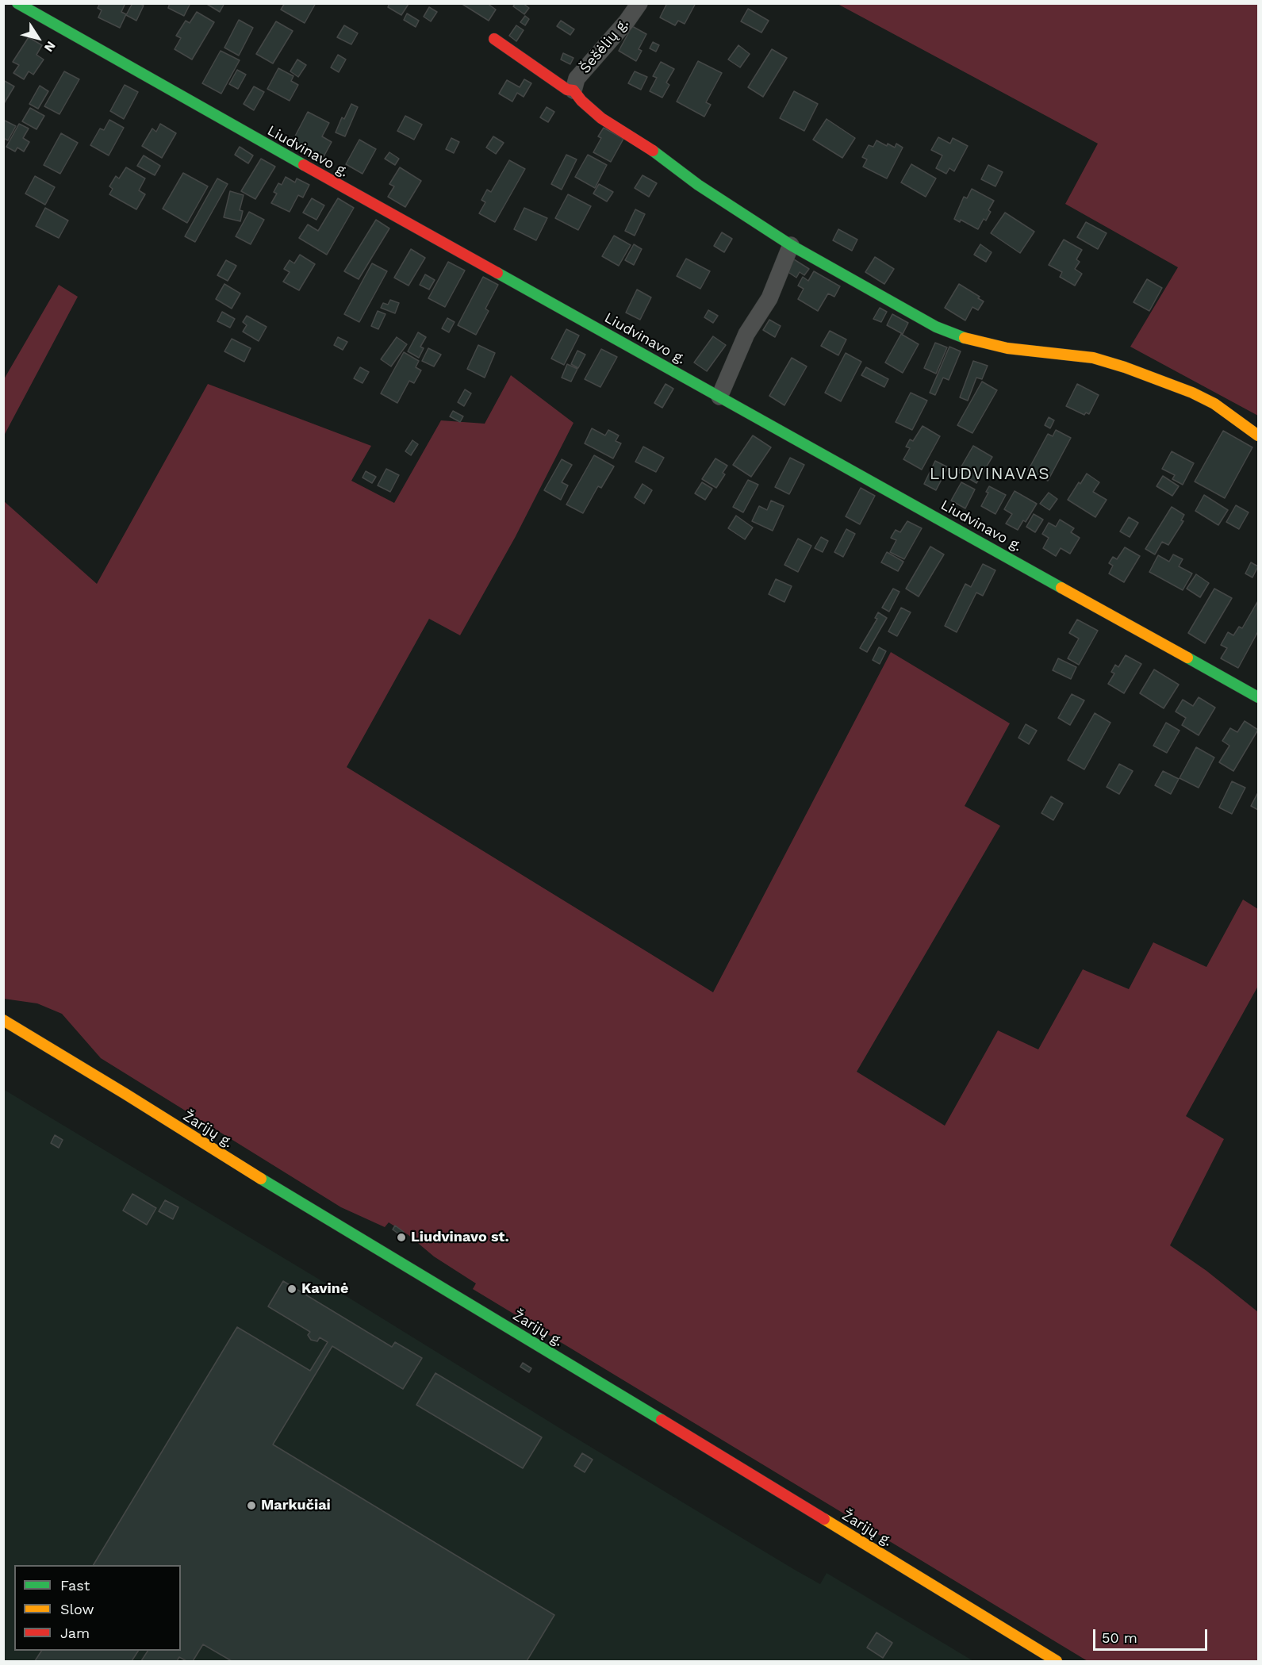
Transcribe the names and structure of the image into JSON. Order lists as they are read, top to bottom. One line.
{"streets":{"street":["Šešėlių g.","Liudvinavo g.","Žarijų g."]},"districts":["LIUDVINAVAS"],"places":["Liudvinavo st.","Kavinė","Markučiai"],"legend":["Fast","Slow","Jam"],"scale_bar":"50 m","north":"bottom right"}
